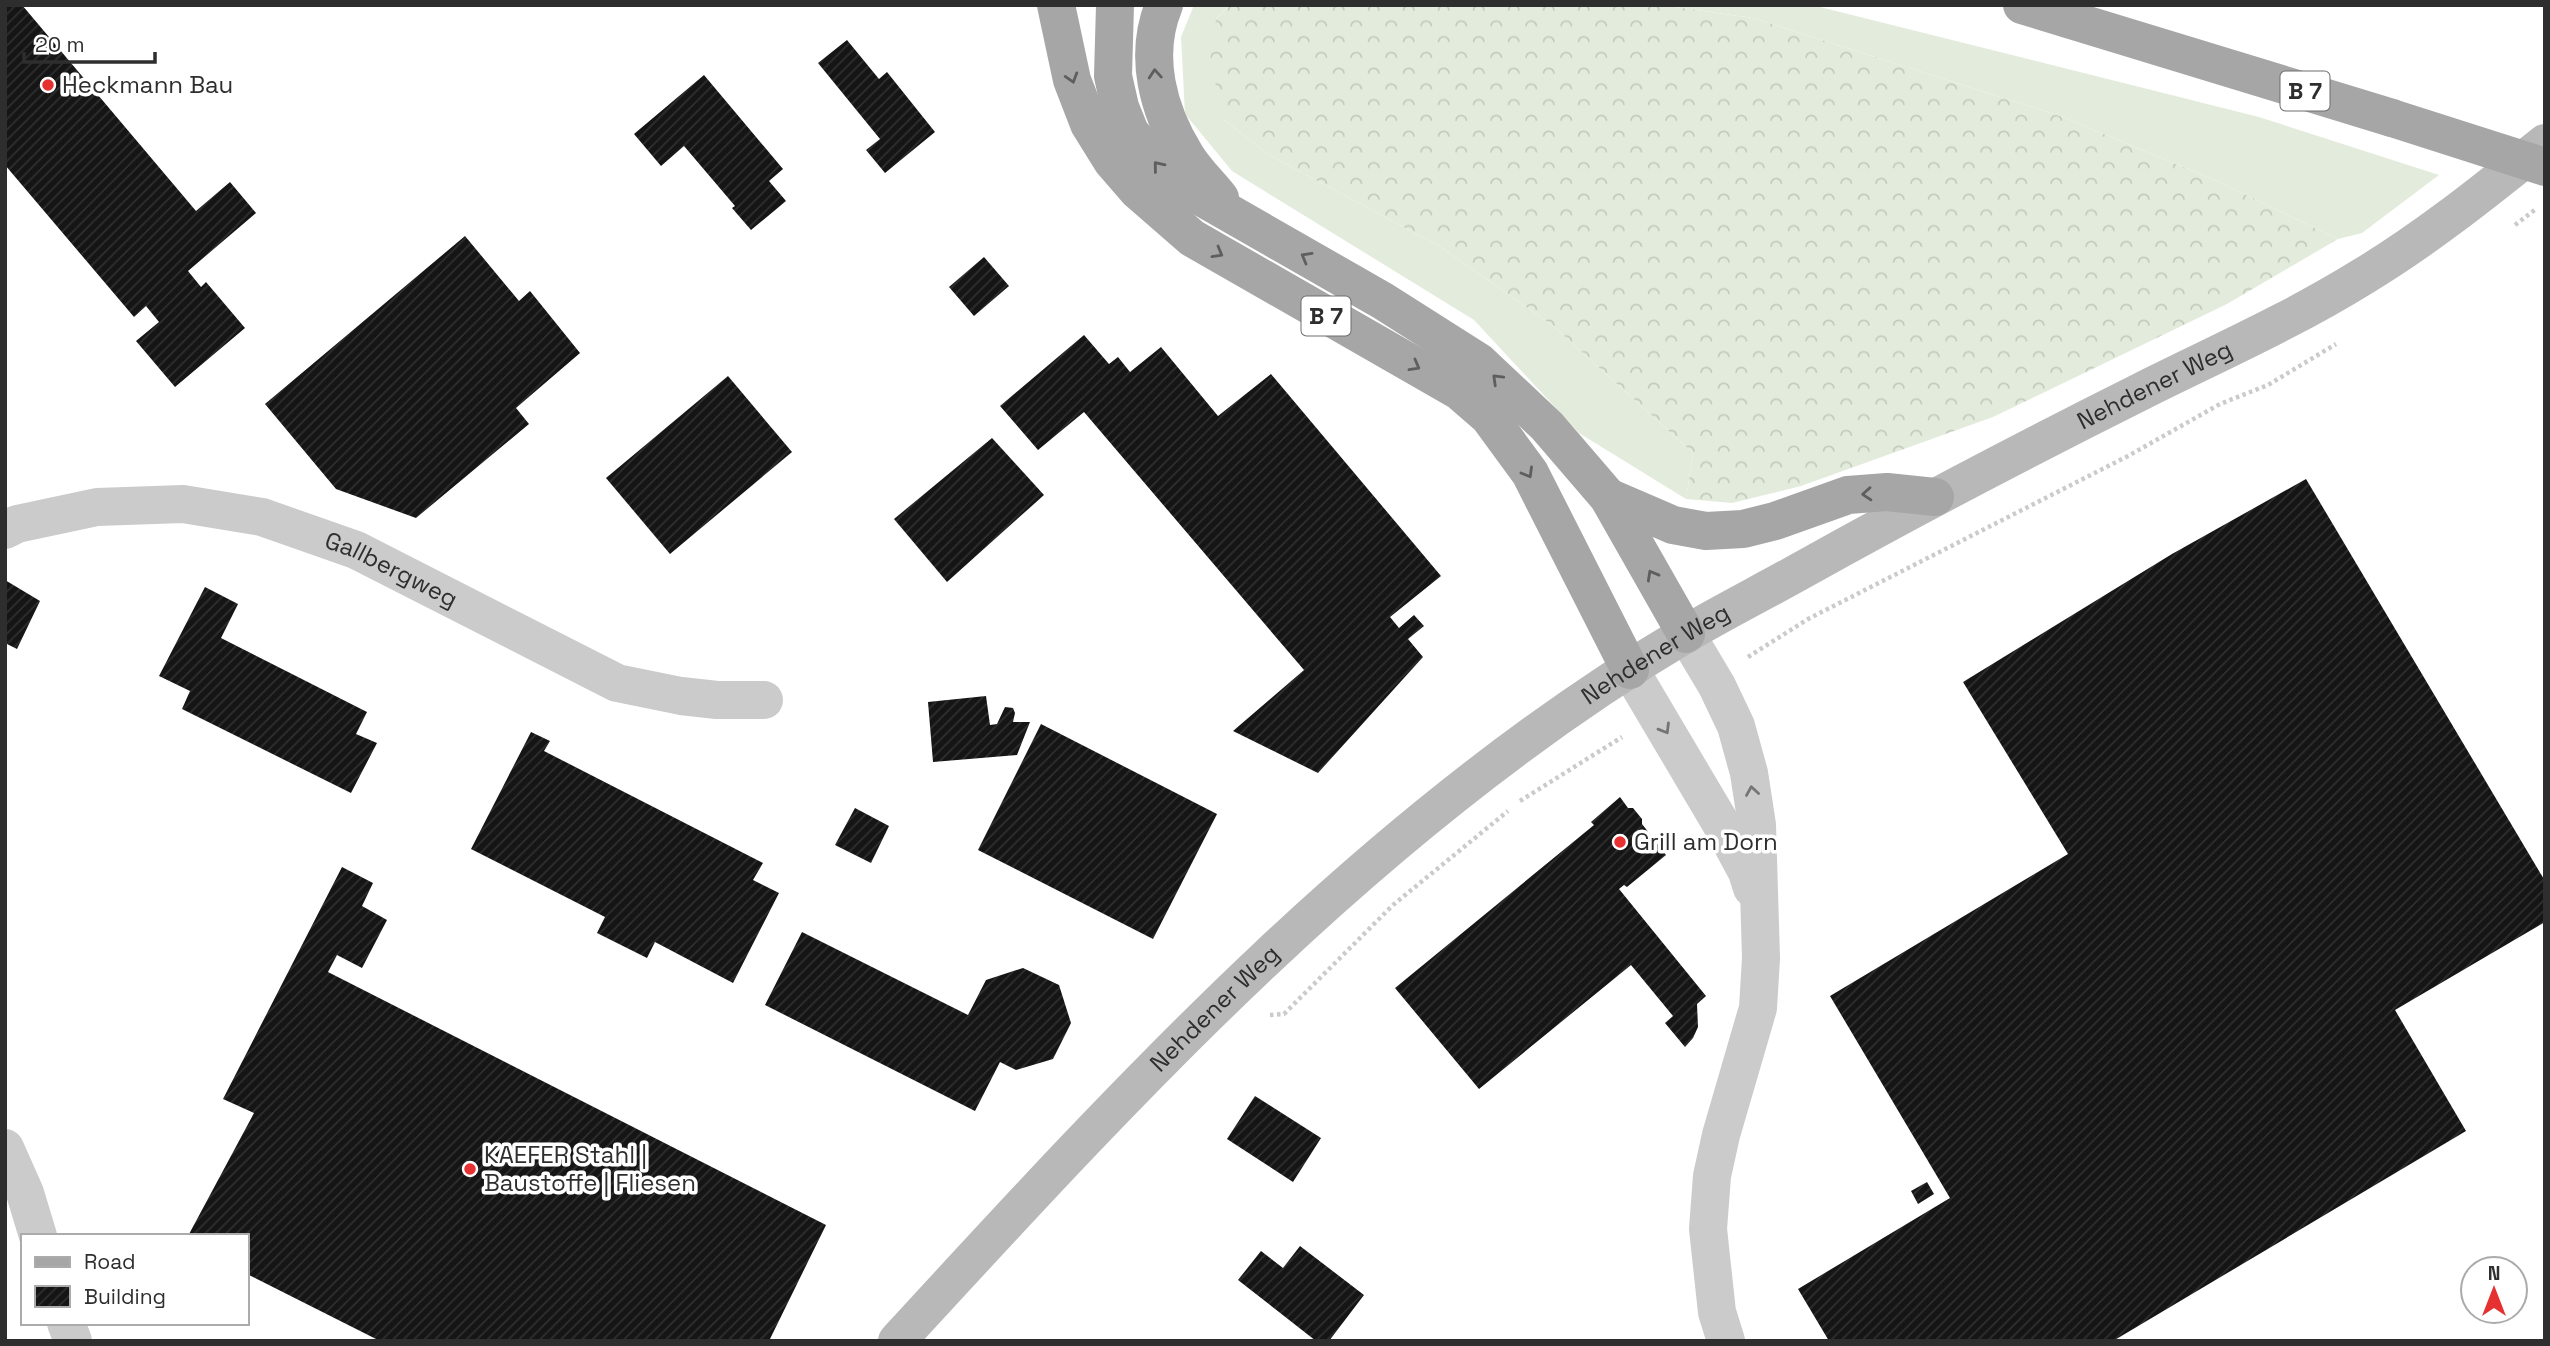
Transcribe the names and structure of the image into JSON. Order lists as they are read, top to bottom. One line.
{"streets":{"main road":["B 7"],"street":["Nehdener Weg","Gallbergweg"]},"crossings":[["B 7","Nehdener Weg"]],"places":["Heckmann Bau","Grill am Dorn","KAEFER Stahl | Baustoffe | Fliesen"],"legend":["Road","Building"],"scale_bar":"20 m","north":"top"}
